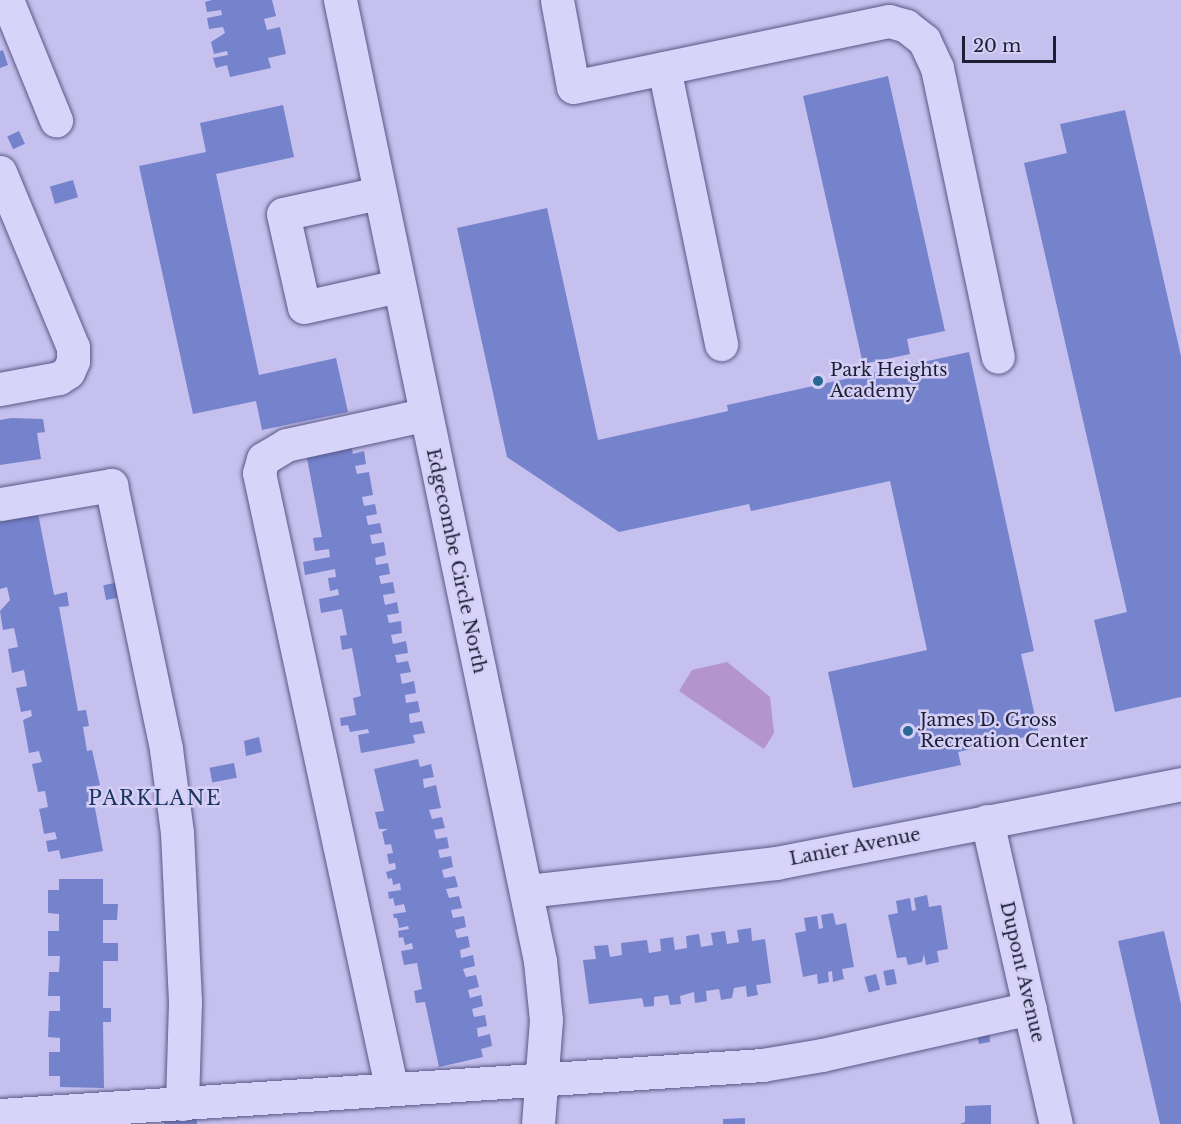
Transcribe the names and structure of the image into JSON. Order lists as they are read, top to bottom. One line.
{"streets":{"street":["Edgecombe Circle North","Lanier Avenue","Dupont Avenue"]},"crossings":[["Edgecombe Circle North","Lanier Avenue"],["Lanier Avenue","Dupont Avenue"]],"districts":["PARKLANE"],"places":["Park Heights Academy","James D. Gross Recreation Center"],"scale_bar":"20 m"}
